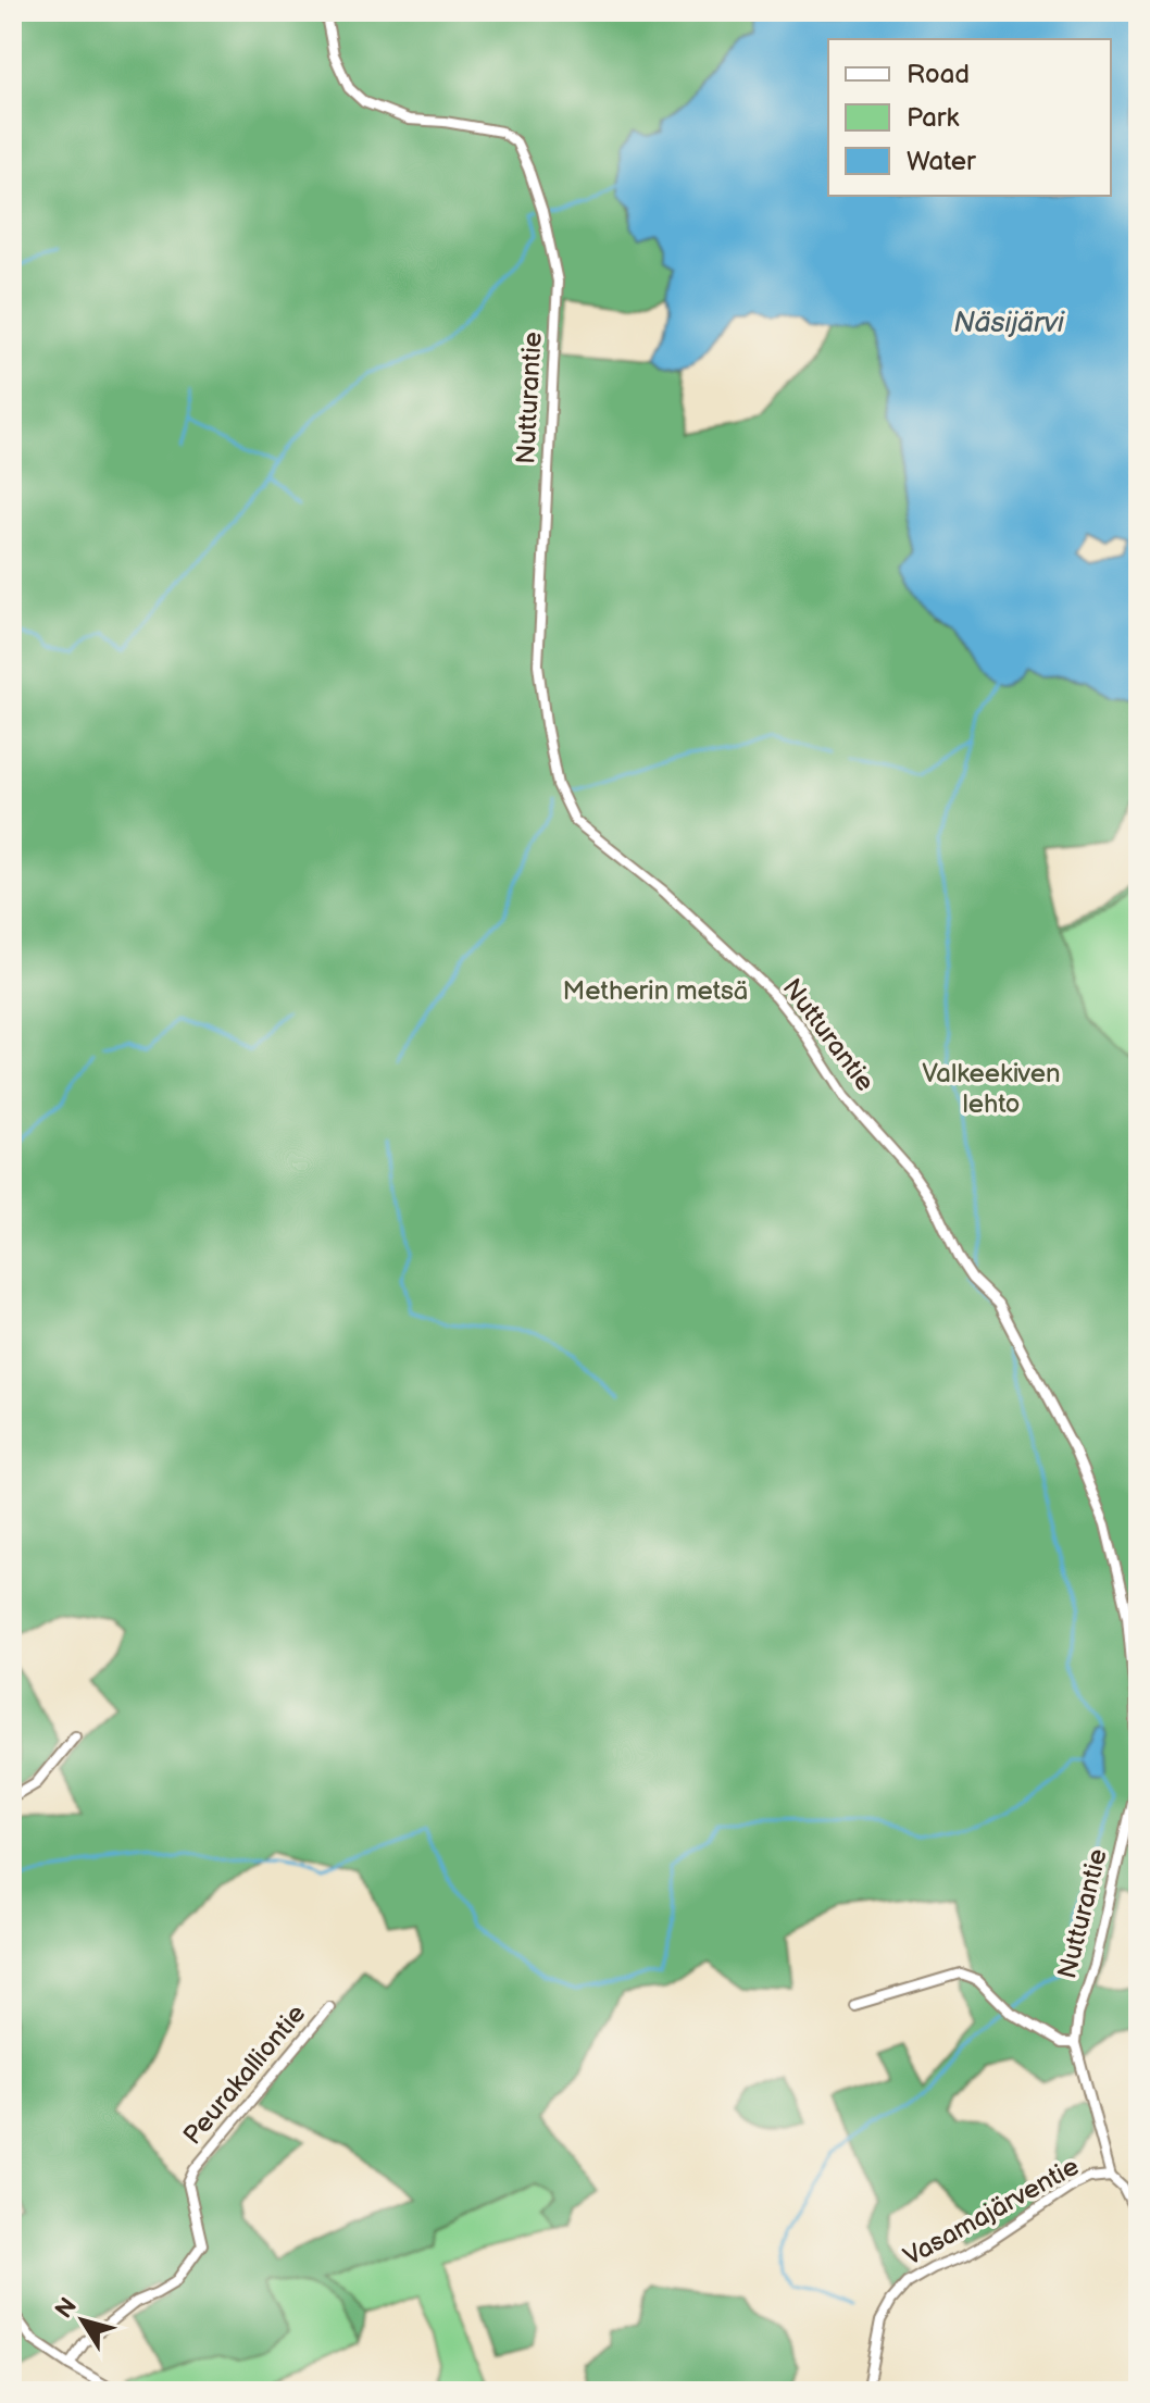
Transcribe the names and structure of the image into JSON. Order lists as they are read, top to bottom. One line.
{"streets":{"street":["Nutturantie","Peurakalliontie","Vasamajärventie"]},"crossings":[["Nutturantie","Vasamajärventie"]],"water":["Näsijärvi"],"parks":["Metherin metsä","Valkeekiven lehto"],"legend":["Road","Park","Water"],"north":"top left"}
